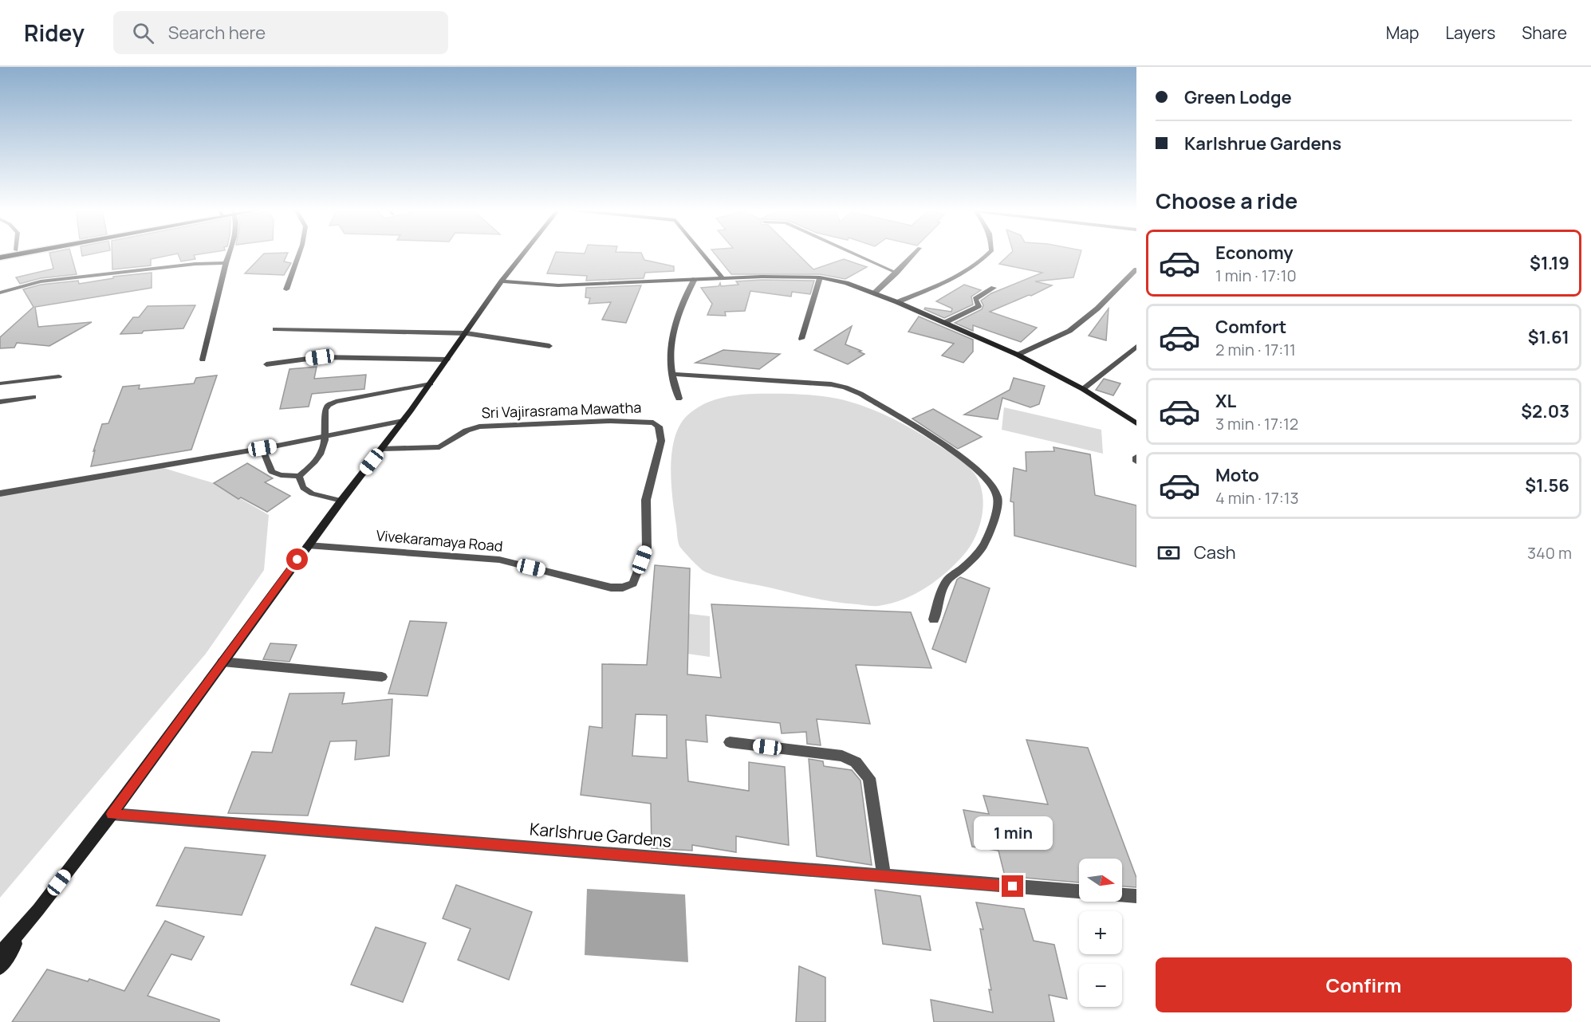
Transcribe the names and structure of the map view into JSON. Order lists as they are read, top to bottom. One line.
{"streets":{"street":["Sri Vajirasrama Mawatha","Vivekaramaya Road","Karlshrue Gardens"]},"crossings":[["Sri Vajirasrama Mawatha","Vivekaramaya Road"]],"north":"right","page":{"header":"Ridey","search":"Search here","nav":["Map","Layers","Share"],"banner":["Green Lodge","Karlshrue Gardens"],"heading":"Choose a ride","list":[{"name":"Economy","note":"1 min · 17:10","value":"$1.19"},{"name":"Comfort","note":"2 min · 17:11","value":"$1.61"},{"name":"XL","note":"3 min · 17:12","value":"$2.03"},{"name":"Moto","note":"4 min · 17:13","value":"$1.56"}],"pay":["Cash","340 m"],"bubble":"1 min","map_buttons":["+","−"],"buttons":"Confirm"}}
